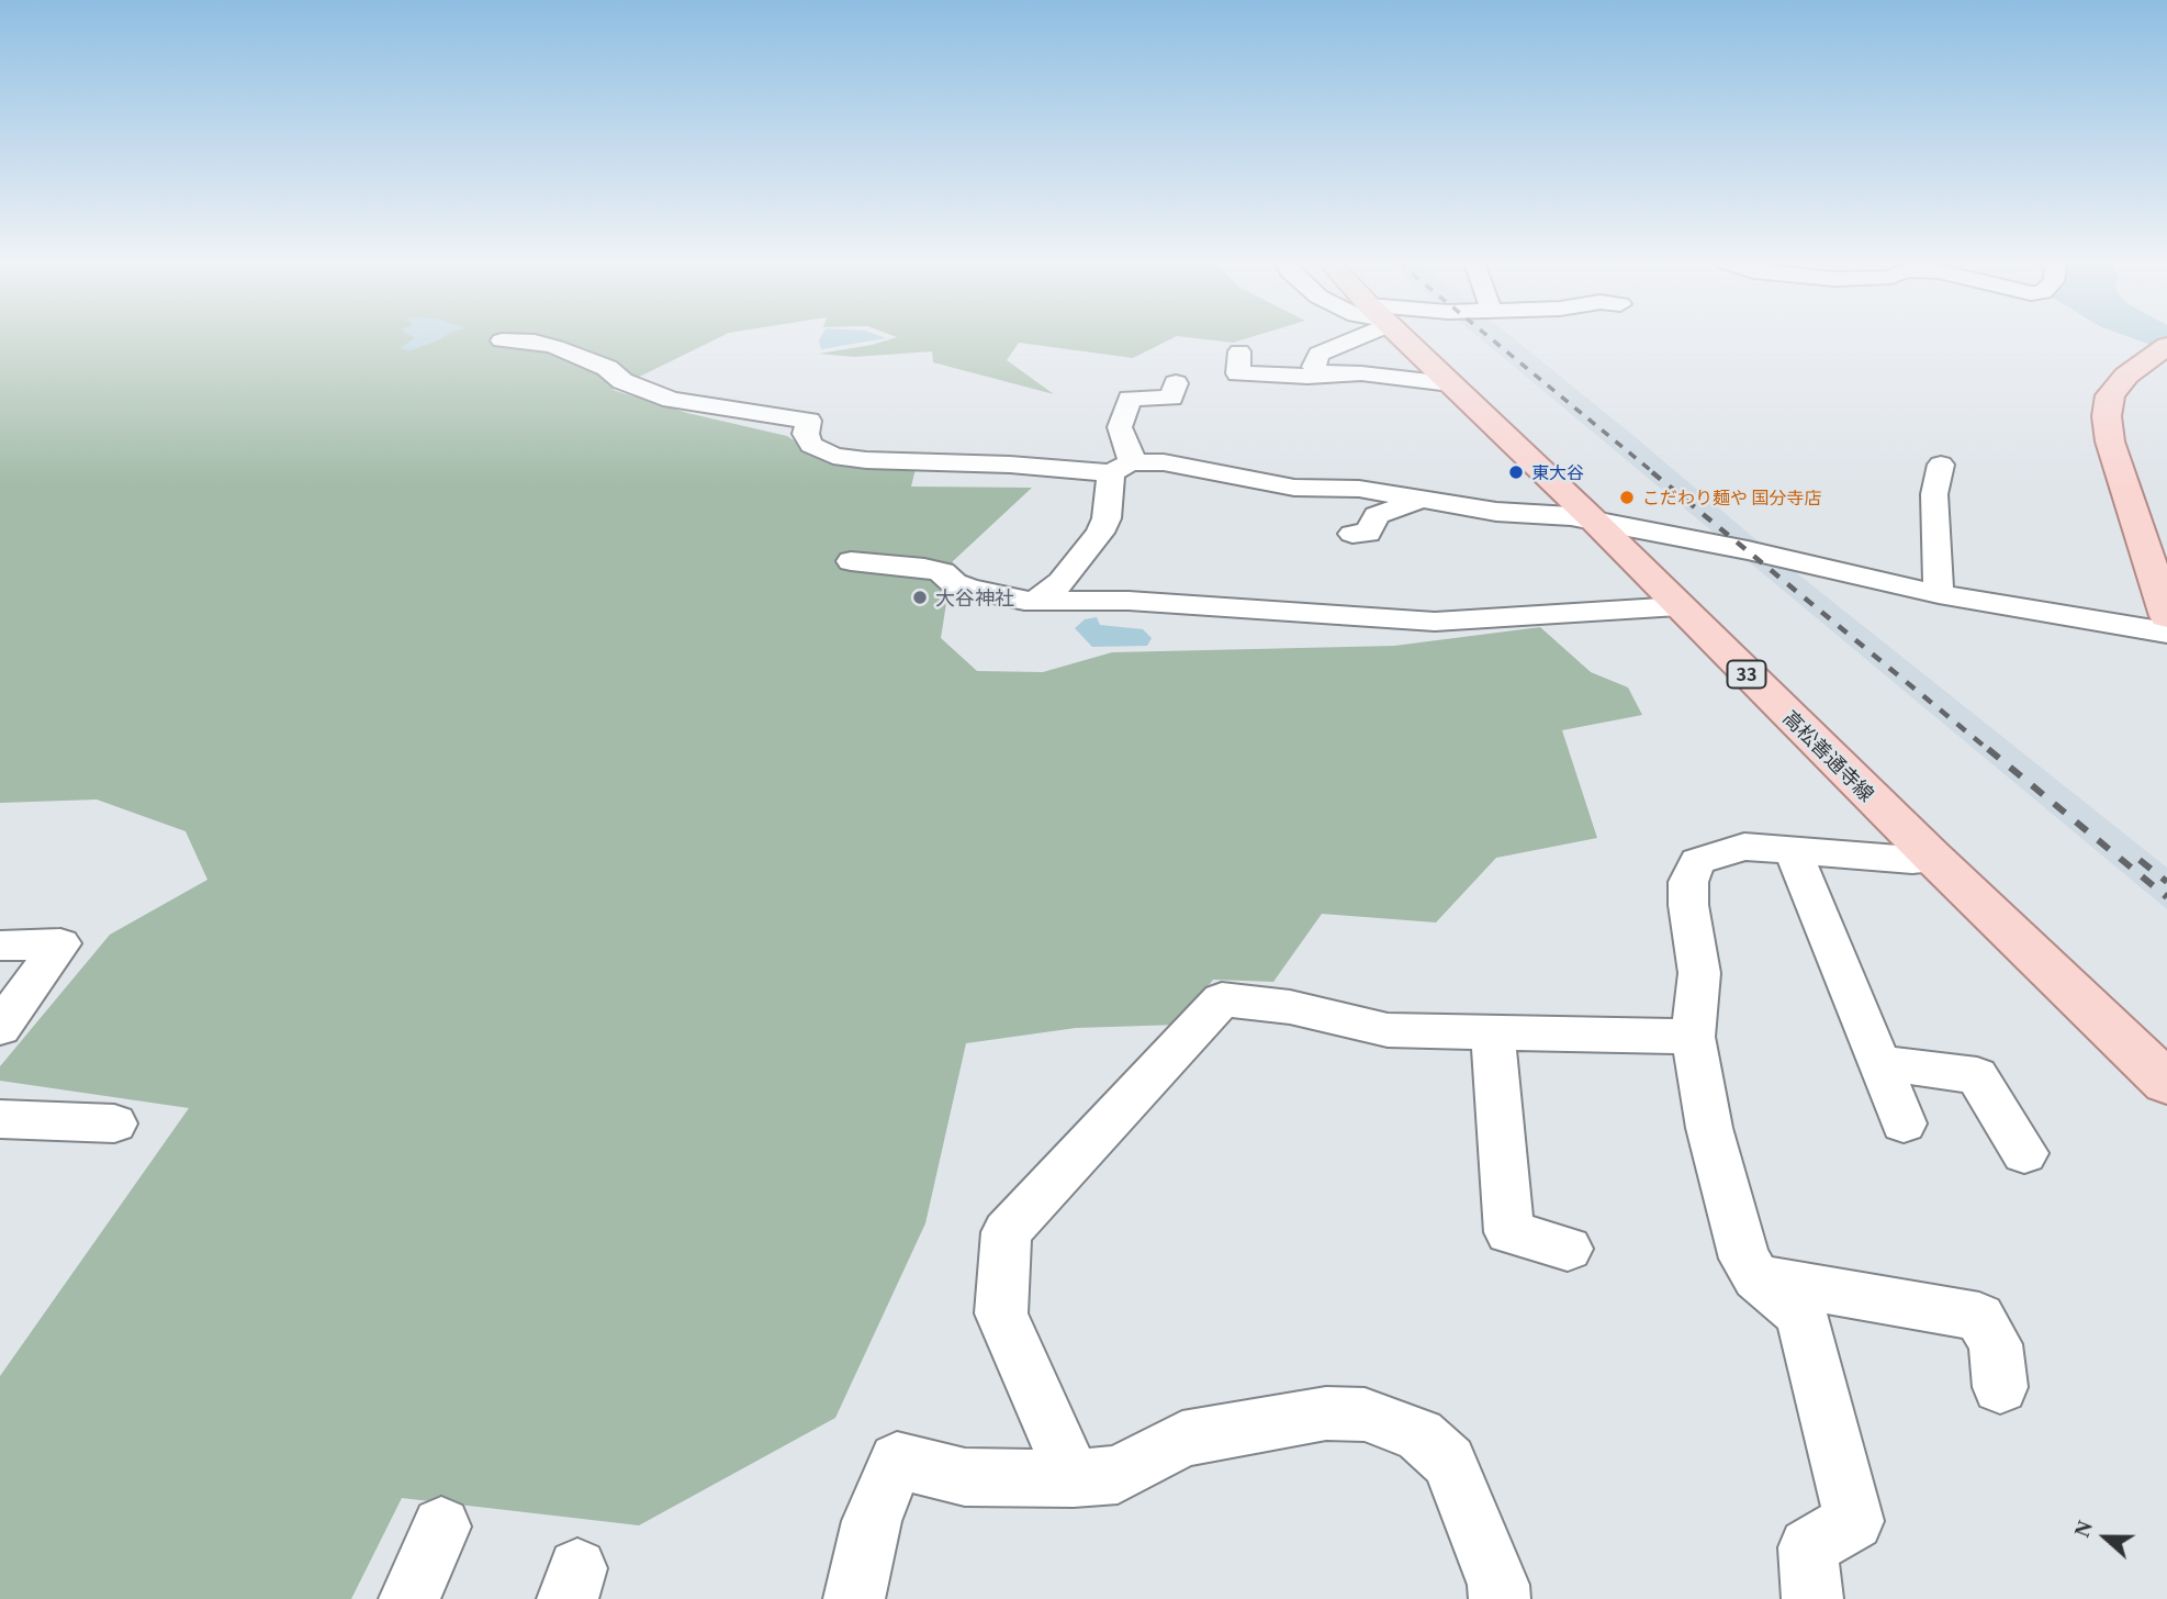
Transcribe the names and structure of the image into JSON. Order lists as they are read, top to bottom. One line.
{"streets":{"main road":["33","高松善通寺線"]},"places":["東大谷","こだわり麺や 国分寺店","大谷神社"],"north":"left"}
